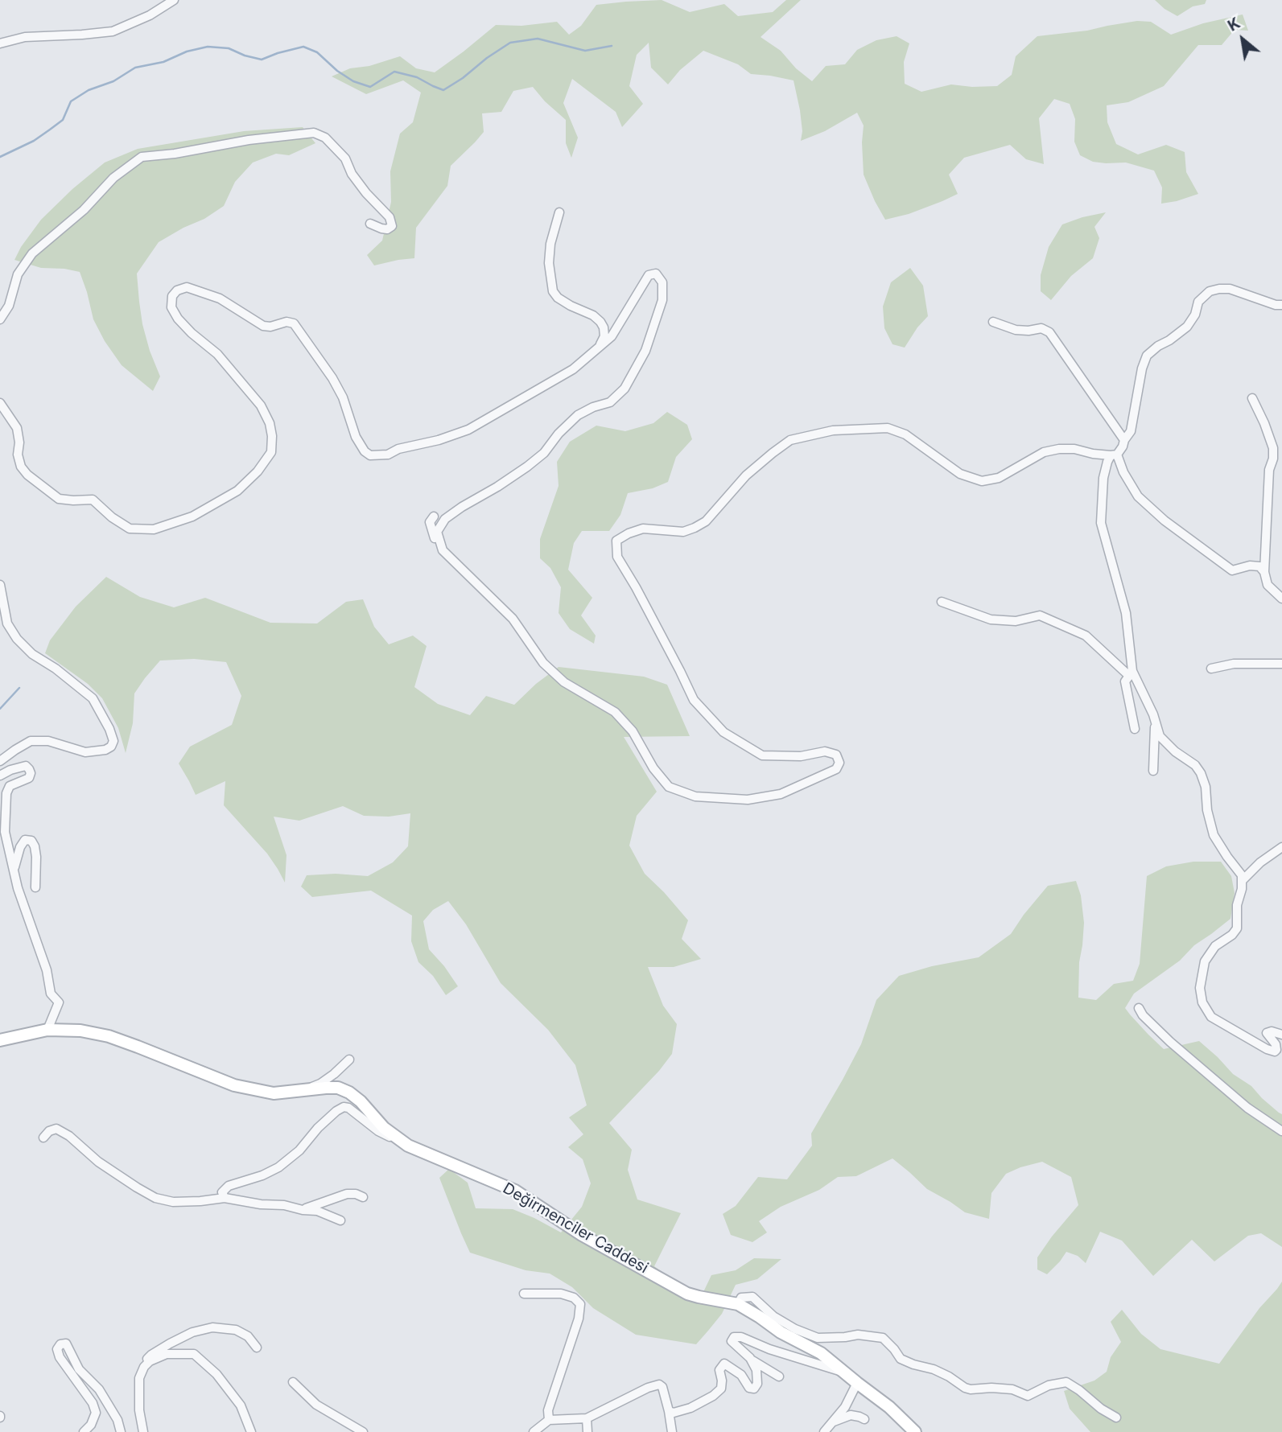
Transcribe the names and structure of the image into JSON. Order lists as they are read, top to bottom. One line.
{"streets":{"main road":["Değirmenciler Caddesi"]},"north":"top left"}
